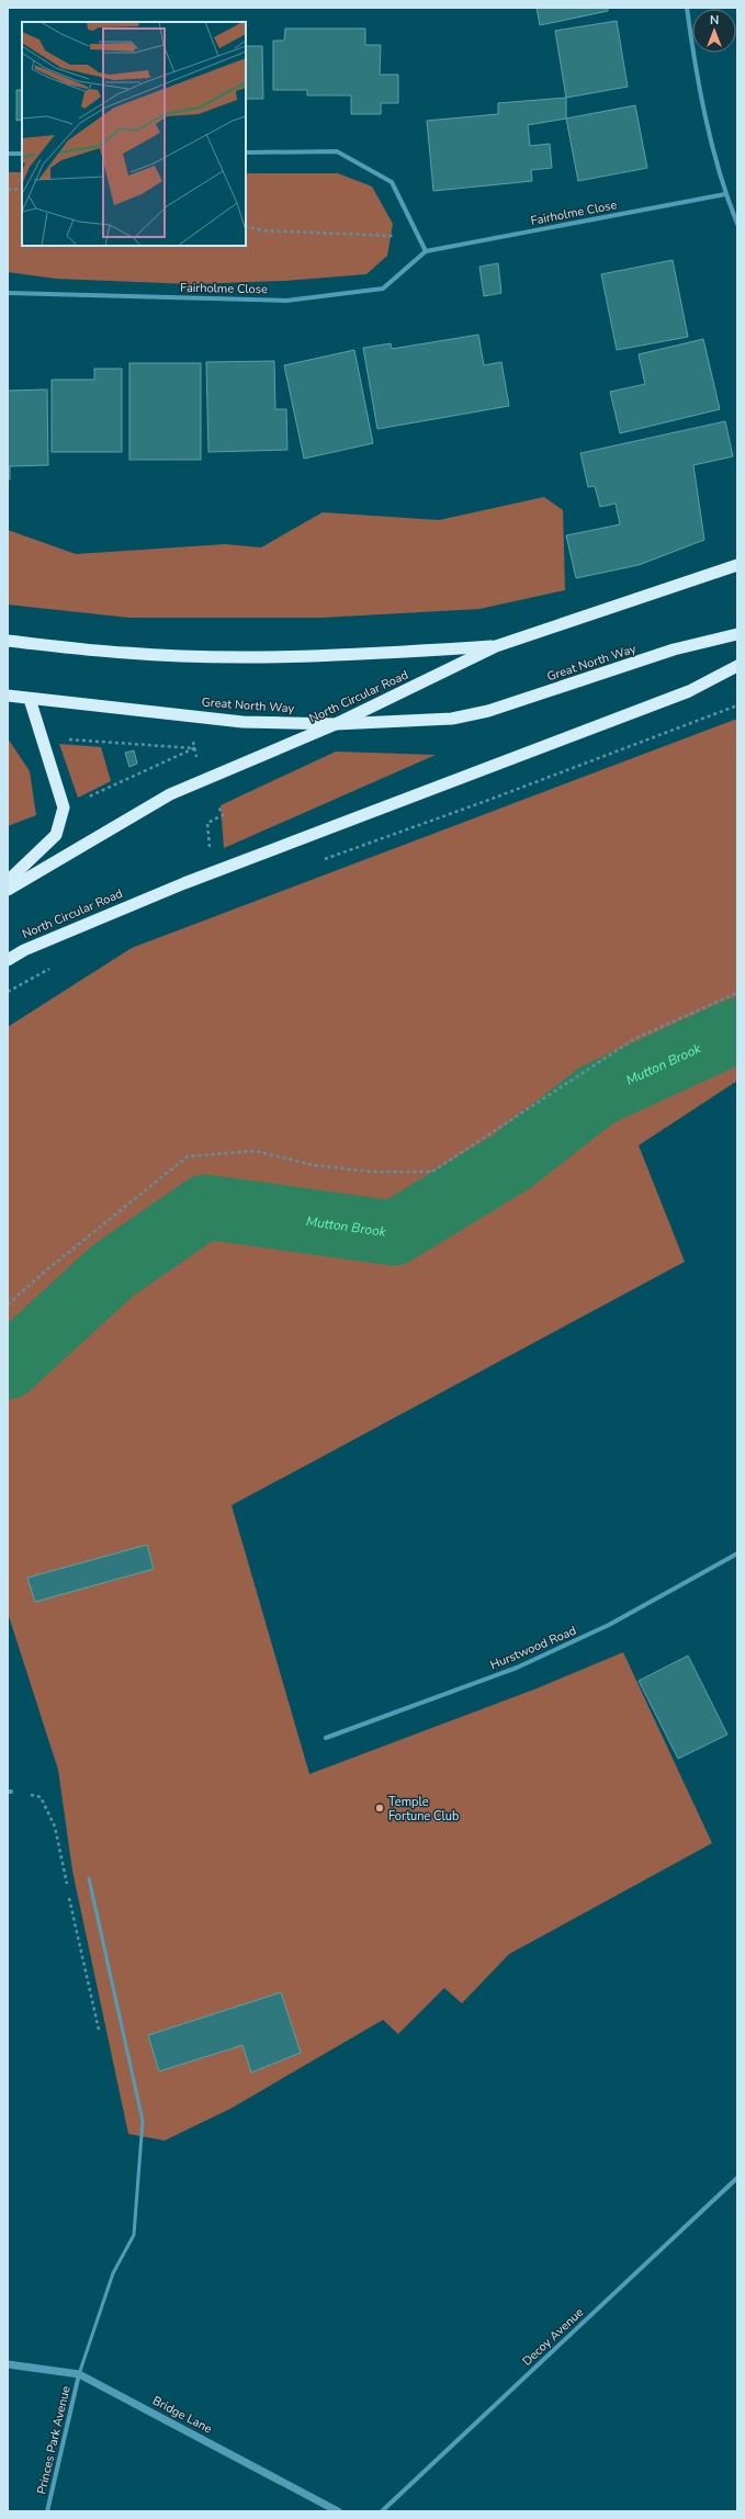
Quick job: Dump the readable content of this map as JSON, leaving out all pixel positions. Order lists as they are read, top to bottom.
{
  "streets": {
    "highway": ["Great North Way", "North Circular Road"],
    "street": [
      "Fairholme Close",
      "Hurstwood Road",
      "Decoy Avenue",
      "Bridge Lane",
      "Princes Park Avenue"
    ]
  },
  "crossings": [
    ["Great North Way", "North Circular Road"],
    ["Bridge Lane", "Princes Park Avenue"]
  ],
  "water": ["Mutton Brook"],
  "places": ["Temple Fortune Club"],
  "north": "top"
}
